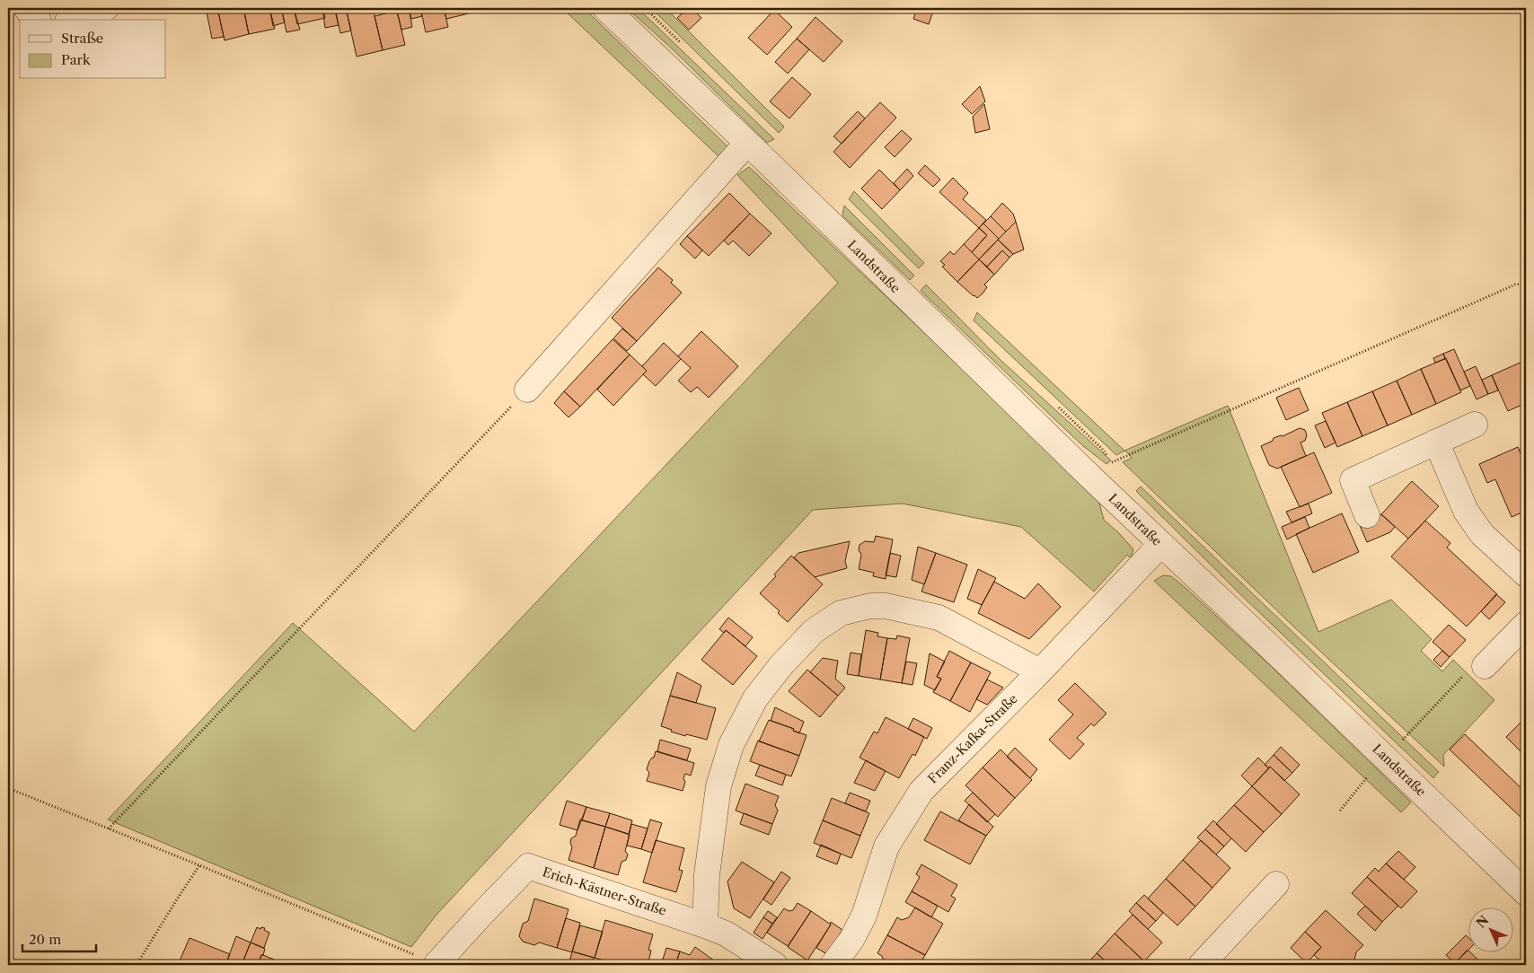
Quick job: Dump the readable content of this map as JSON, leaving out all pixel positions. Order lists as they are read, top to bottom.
{
  "streets": {
    "street": ["Landstraße", "Franz-Kafka-Straße", "Erich-Kästner-Straße"]
  },
  "crossings": [
    ["Landstraße", "Franz-Kafka-Straße"]
  ],
  "legend": ["Straße", "Park"],
  "scale_bar": "20 m",
  "north": "top left"
}
